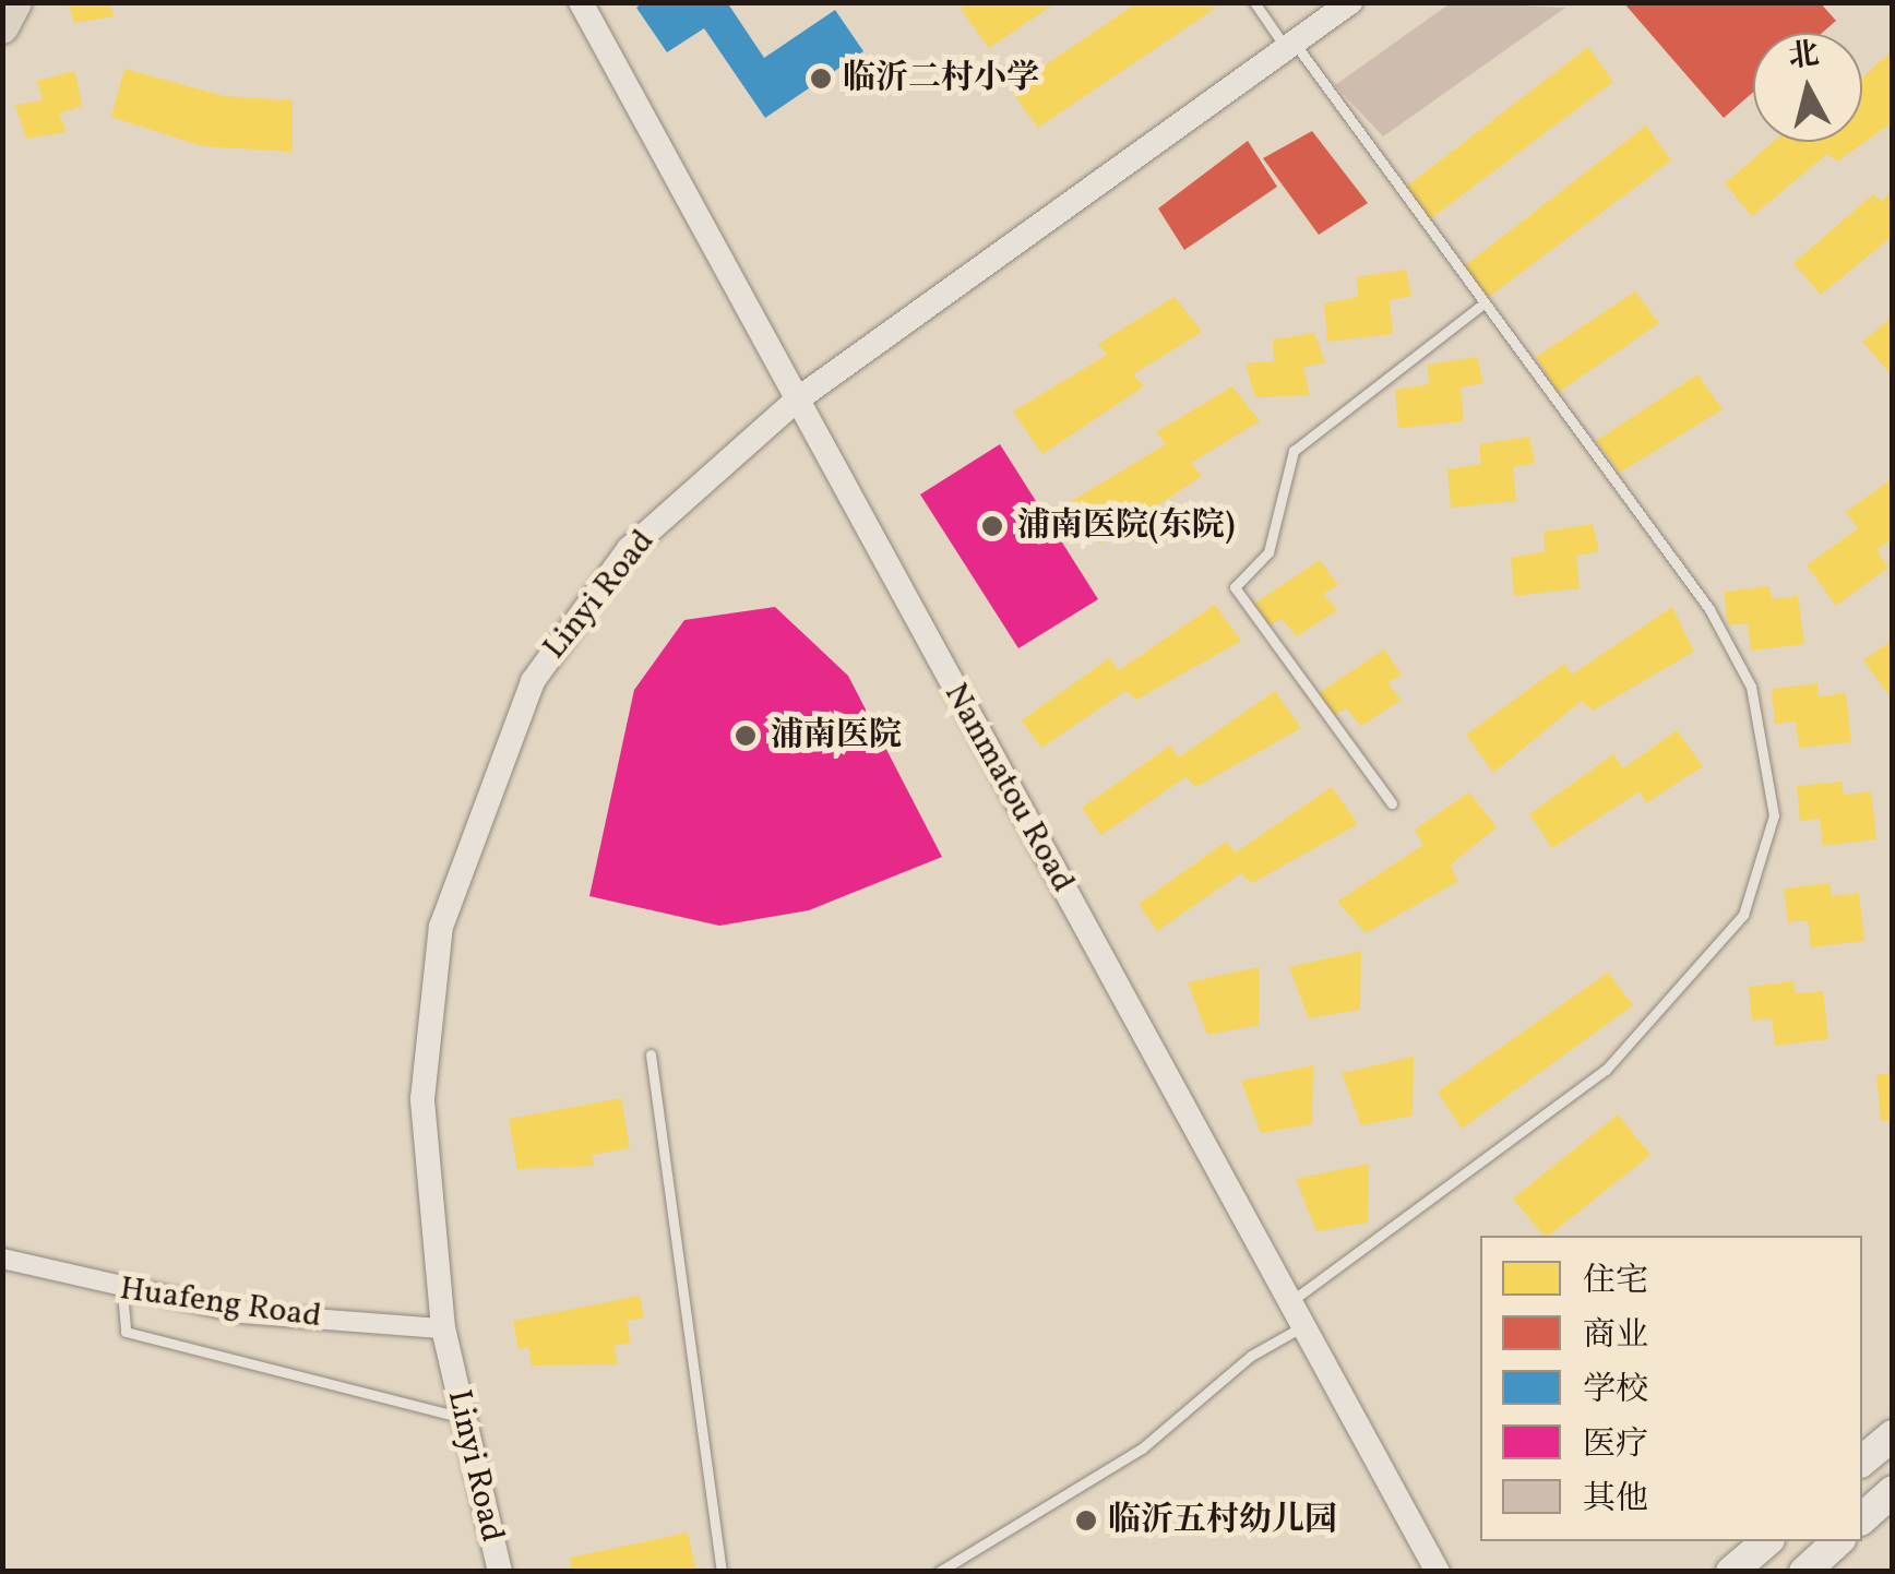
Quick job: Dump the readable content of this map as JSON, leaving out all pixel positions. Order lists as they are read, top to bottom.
{
  "streets": {
    "street": ["Linyi Road", "Nanmatou Road", "Huafeng Road"]
  },
  "crossings": [
    ["Linyi Road", "Nanmatou Road"],
    ["Linyi Road", "Huafeng Road"]
  ],
  "places": [
    "临沂二村小学",
    "浦南医院(东院)",
    "浦南医院",
    "临沂五村幼儿园"
  ],
  "legend": [
    "住宅",
    "商业",
    "学校",
    "医疗",
    "其他"
  ],
  "north": "top"
}
